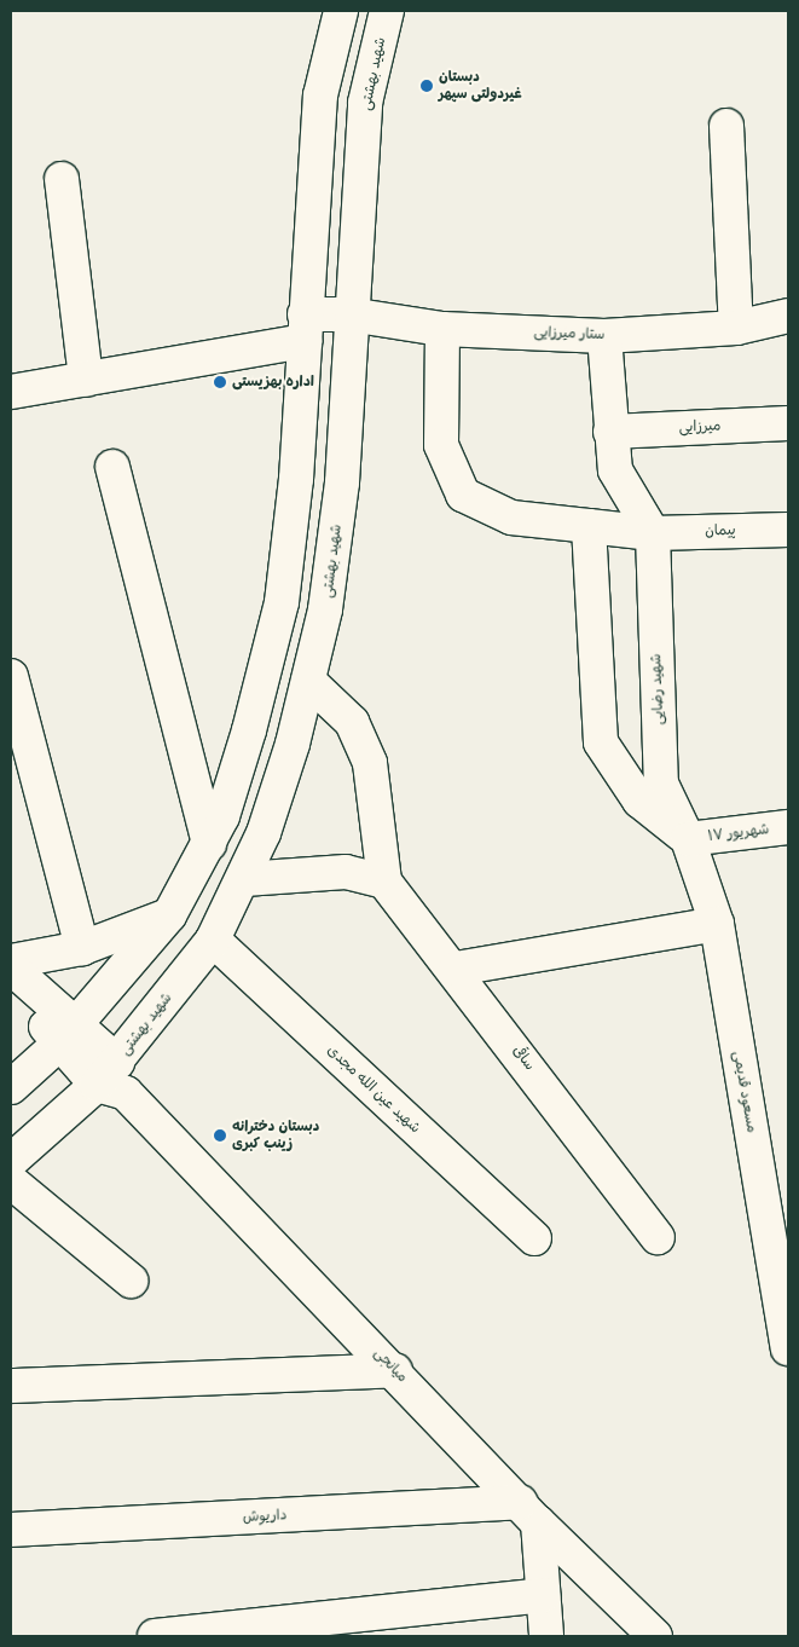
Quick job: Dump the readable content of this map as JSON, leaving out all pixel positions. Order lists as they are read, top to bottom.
{
  "streets": {
    "street": [
      "شهید بهشتی",
      "ستار میرزایی",
      "میرزایی",
      "پیمان",
      "شهید رضایی",
      "۱۷ شهریور",
      "ساقی",
      "شهید عین الله مجدی",
      "مسعود قدیمی",
      "میانجی",
      "داریوش"
    ]
  },
  "crossings": [
    ["شهید بهشتی", "ستار میرزایی"],
    ["شهید بهشتی", "شهید عین الله مجدی"],
    ["شهید بهشتی", "میانجی"],
    ["ستار میرزایی", "پیمان"],
    ["پیمان", "شهید رضایی"],
    ["شهید رضایی", "۱۷ شهریور"],
    ["شهید رضایی", "مسعود قدیمی"],
    ["۱۷ شهریور", "مسعود قدیمی"],
    ["میانجی", "داریوش"]
  ],
  "places": ["دبستان غیردولتی سپهر", "اداره بهزیستی", "دبستان دخترانه زینب کبری"]
}
